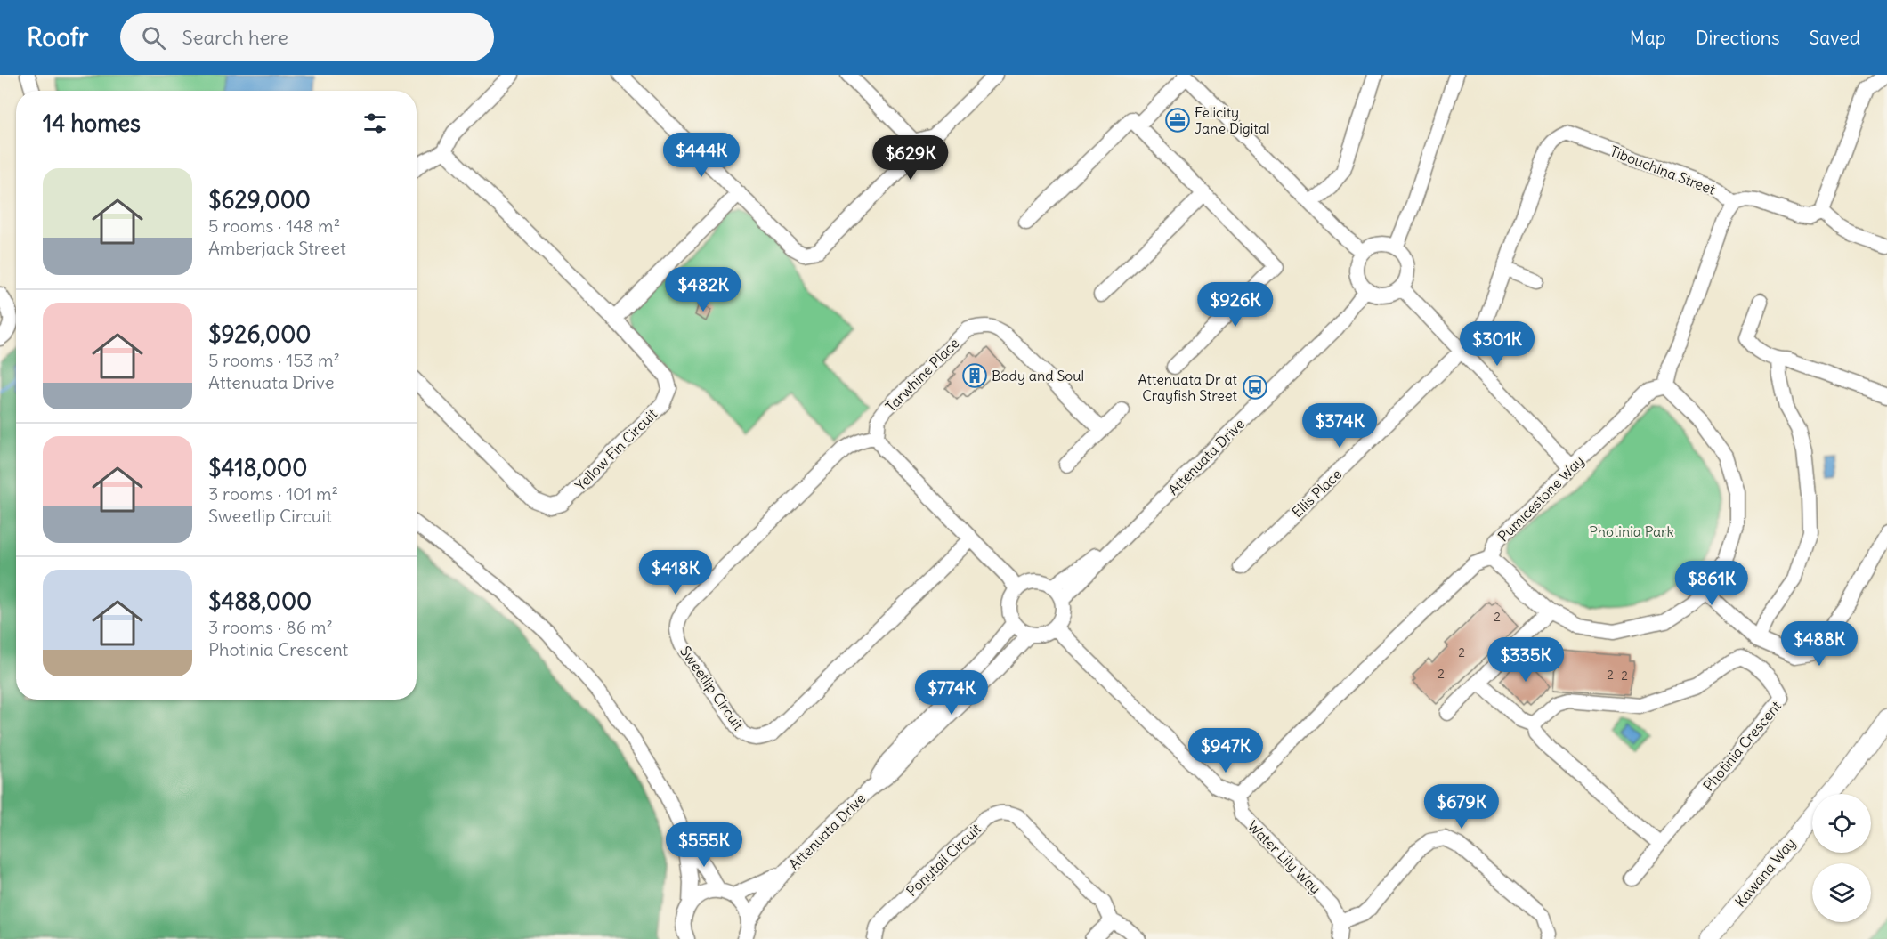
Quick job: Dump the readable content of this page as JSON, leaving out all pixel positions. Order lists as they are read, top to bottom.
{
  "streets": {
    "main road": ["Kawana Way"],
    "street": [
      "Tibouchina Street",
      "Tarwhine Place",
      "Yellow Fin Circuit",
      "Attenuata Drive",
      "Ellis Place",
      "Pumicestone Way",
      "Sweetlip Circuit",
      "Photinia Crescent",
      "Water Lily Way",
      "Ponytail Circuit"
    ]
  },
  "crossings": [
    ["Tarwhine Place", "Sweetlip Circuit"],
    ["Pumicestone Way", "Water Lily Way"]
  ],
  "parks": ["Photinia Park"],
  "places": {
    "office": ["Felicity Jane Digital"],
    "building": ["Body and Soul"],
    "bus stop": ["Attenuata Dr at Crayfish Street"]
  },
  "house_numbers": [
    "2",
    "2",
    "2",
    "2",
    "2"
  ],
  "page": {
    "header": "Roofr",
    "search": "Search here",
    "nav": ["Map", "Directions", "Saved"],
    "heading": "14 homes",
    "price": [
      "$444K",
      "$629K",
      "$482K",
      "$926K",
      "$301K",
      "$374K",
      "$418K",
      "$861K",
      "$488K",
      "$335K",
      "$774K",
      "$947K",
      "$679K",
      "$555K"
    ],
    "list": [
      {
        "name": "$629,000",
        "note": "5 rooms · 148 m² · Amberjack Street"
      },
      {
        "name": "$926,000",
        "note": "5 rooms · 153 m² · Attenuata Drive"
      },
      {
        "name": "$418,000",
        "note": "3 rooms · 101 m² · Sweetlip Circuit"
      },
      {
        "name": "$488,000",
        "note": "3 rooms · 86 m² · Photinia Crescent"
      }
    ]
  }
}
